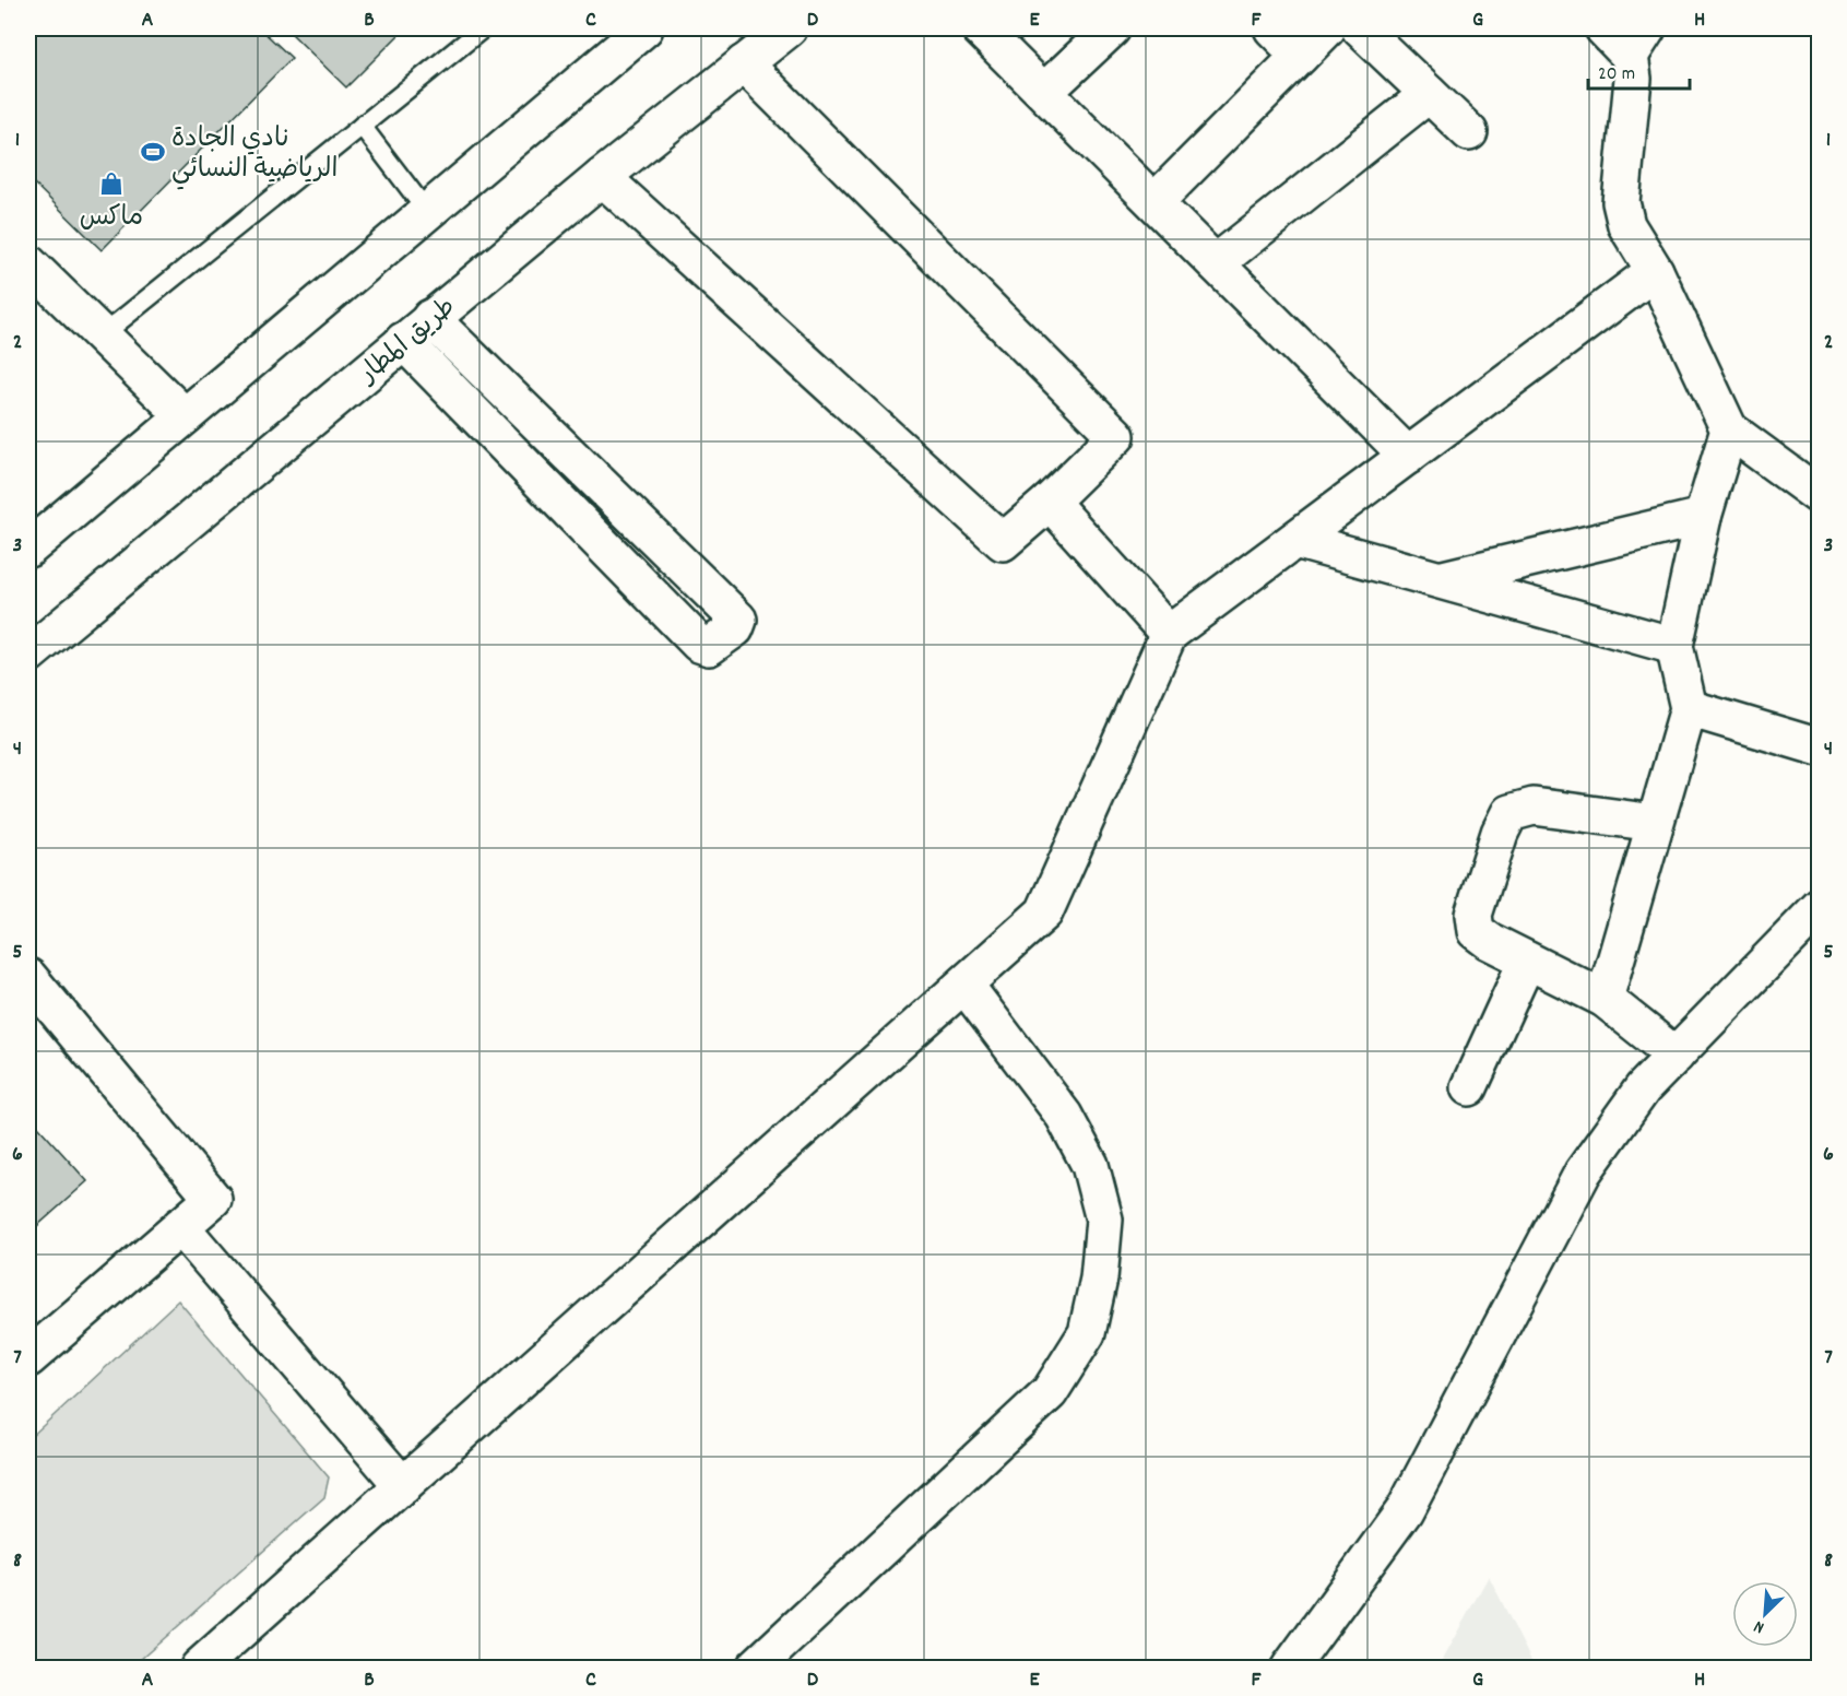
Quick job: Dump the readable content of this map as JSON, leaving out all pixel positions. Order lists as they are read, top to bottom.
{
  "streets": {
    "street": ["طريق المطار"]
  },
  "places": {
    "sports": ["نادي الجادة الرياضية النسائي"],
    "shop": ["ماكس"]
  },
  "scale_bar": "20 m",
  "north": "bottom left",
  "grid": {
    "columns": [
      "A",
      "B",
      "C",
      "D",
      "E",
      "F",
      "G",
      "H"
    ],
    "rows": [
      "1",
      "2",
      "3",
      "4",
      "5",
      "6",
      "7",
      "8"
    ]
  }
}
